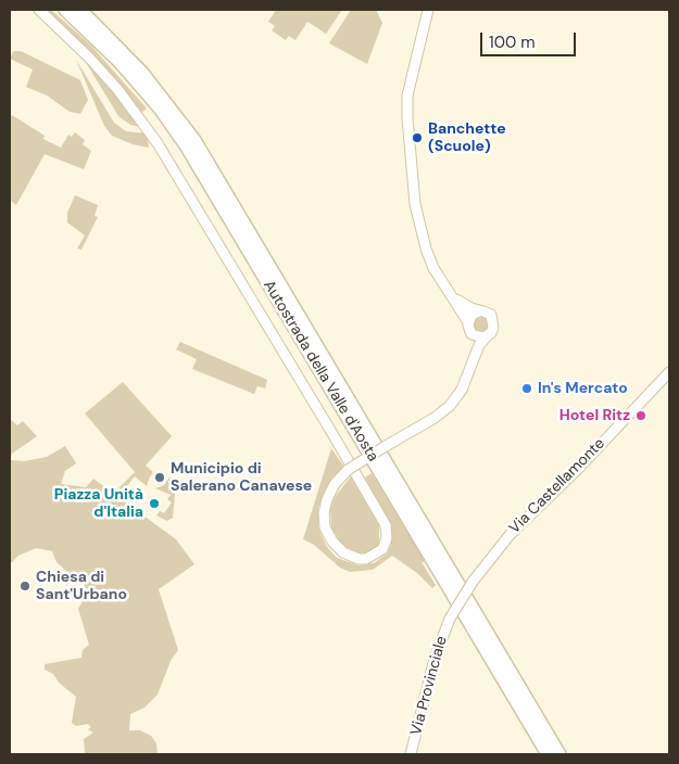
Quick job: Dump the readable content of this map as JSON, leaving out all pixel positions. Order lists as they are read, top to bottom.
{
  "streets": {
    "highway": ["Autostrada della Valle d'Aosta"],
    "main road": ["Via Castellamonte", "Via Provinciale"]
  },
  "crossings": [
    ["Via Castellamonte", "Via Provinciale"]
  ],
  "places": [
    "Banchette (Scuole)",
    "In's Mercato",
    "Hotel Ritz",
    "Municipio di Salerano Canavese",
    "Piazza Unità d'Italia",
    "Chiesa di Sant'Urbano"
  ],
  "scale_bar": "100 m"
}
